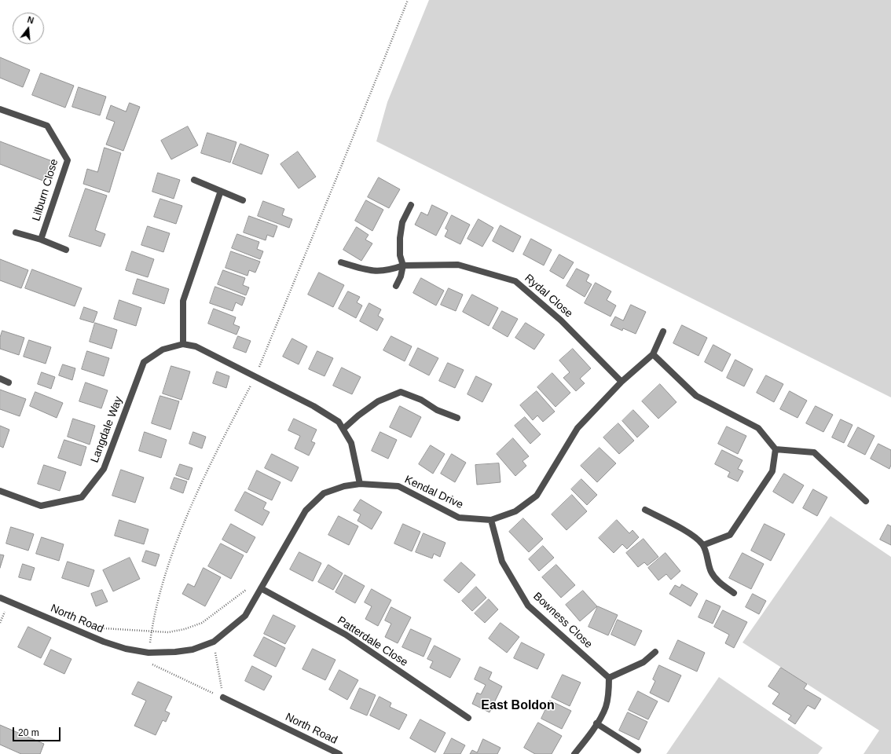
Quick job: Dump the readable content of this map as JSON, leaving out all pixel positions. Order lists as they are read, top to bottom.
{
  "streets": {
    "street": [
      "Lilburn Close",
      "Rydal Close",
      "Langdale Way",
      "Kendal Drive",
      "North Road",
      "Bowness Close",
      "Patterdale Close"
    ]
  },
  "crossings": [
    ["Rydal Close", "Kendal Drive"],
    ["Langdale Way", "Kendal Drive"],
    ["Kendal Drive", "North Road"],
    ["Kendal Drive", "Bowness Close"],
    ["Kendal Drive", "Patterdale Close"]
  ],
  "districts": ["East Boldon"],
  "scale_bar": "20 m",
  "north": "top"
}
